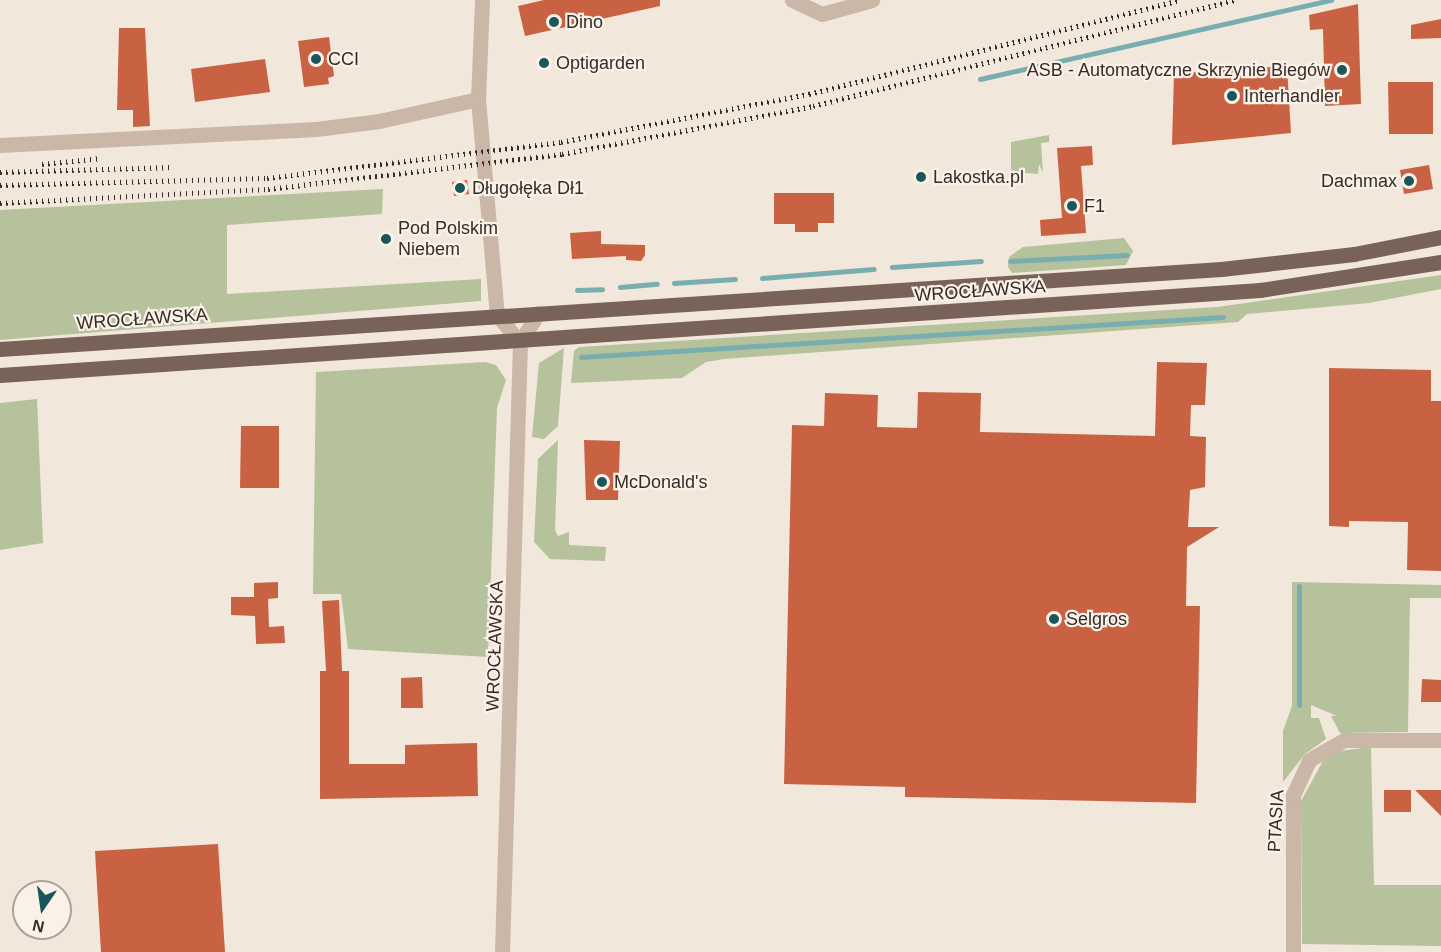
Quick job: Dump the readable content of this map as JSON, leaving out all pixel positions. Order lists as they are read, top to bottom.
{
  "streets": {
    "main road": ["WROCŁAWSKA"],
    "street": ["PTASIA"]
  },
  "places": [
    "Dino",
    "CCI",
    "Optigarden",
    "ASB - Automatyczne Skrzynie Biegów",
    "Interhandler",
    "Lakostka.pl",
    "Dachmax",
    "Długołęka Dł1",
    "F1",
    "Pod Polskim Niebem",
    "McDonald's",
    "Selgros"
  ],
  "north": "bottom"
}
